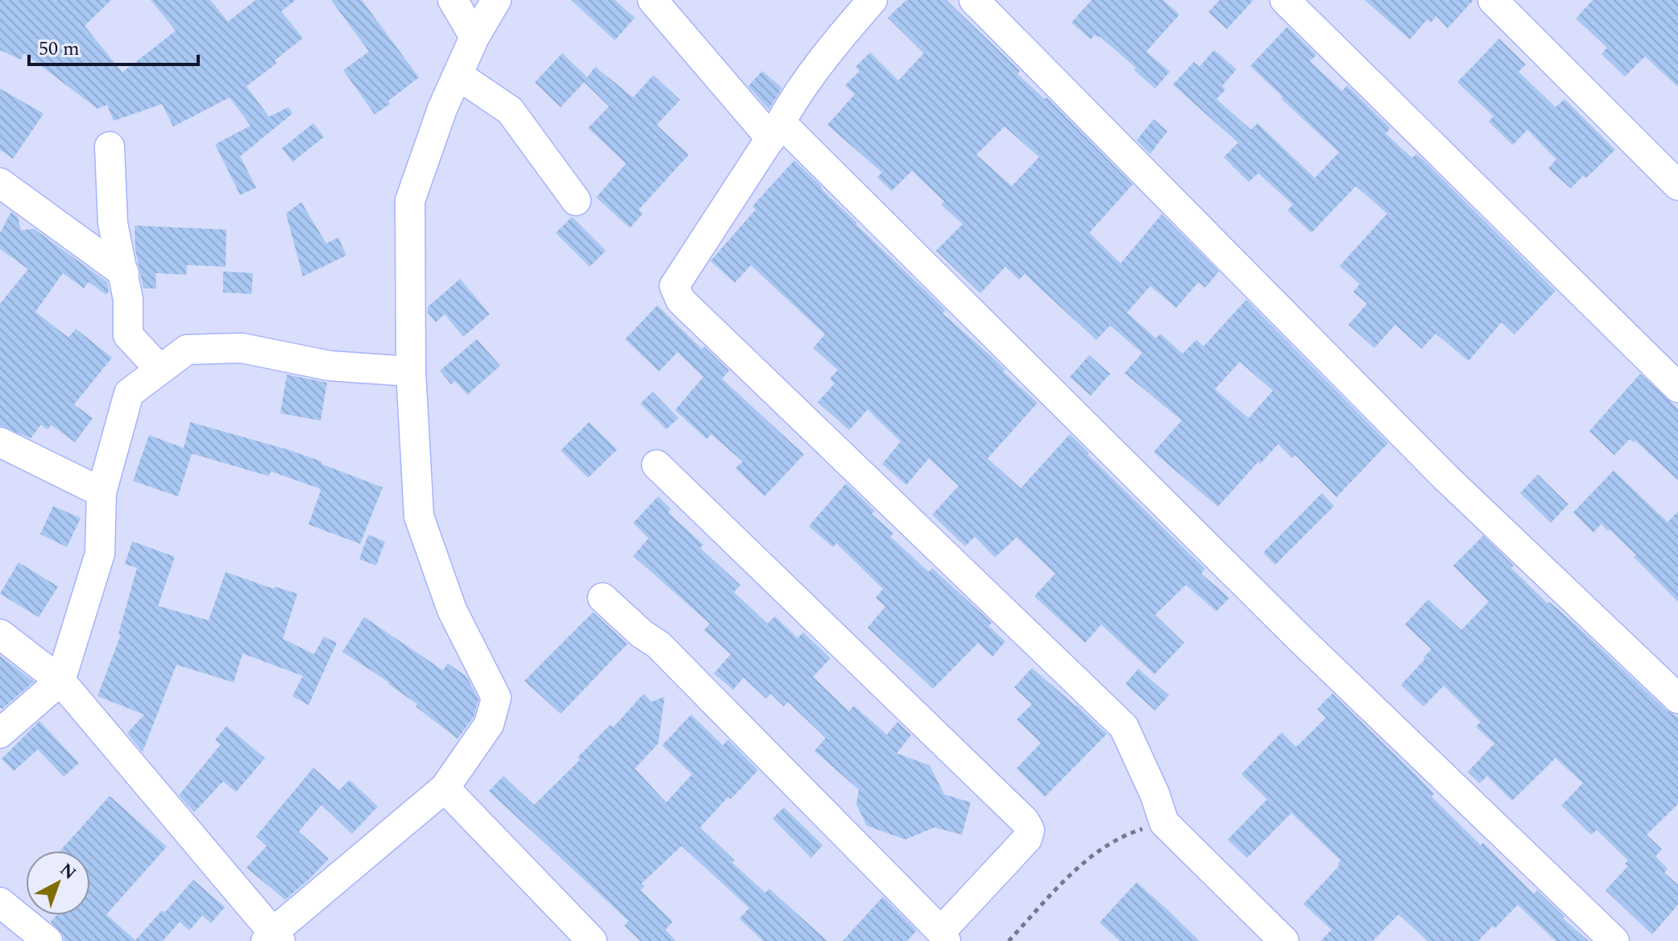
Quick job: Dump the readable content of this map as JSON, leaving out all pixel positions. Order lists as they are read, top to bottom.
{
  "scale_bar": "50 m",
  "north": "top right"
}
